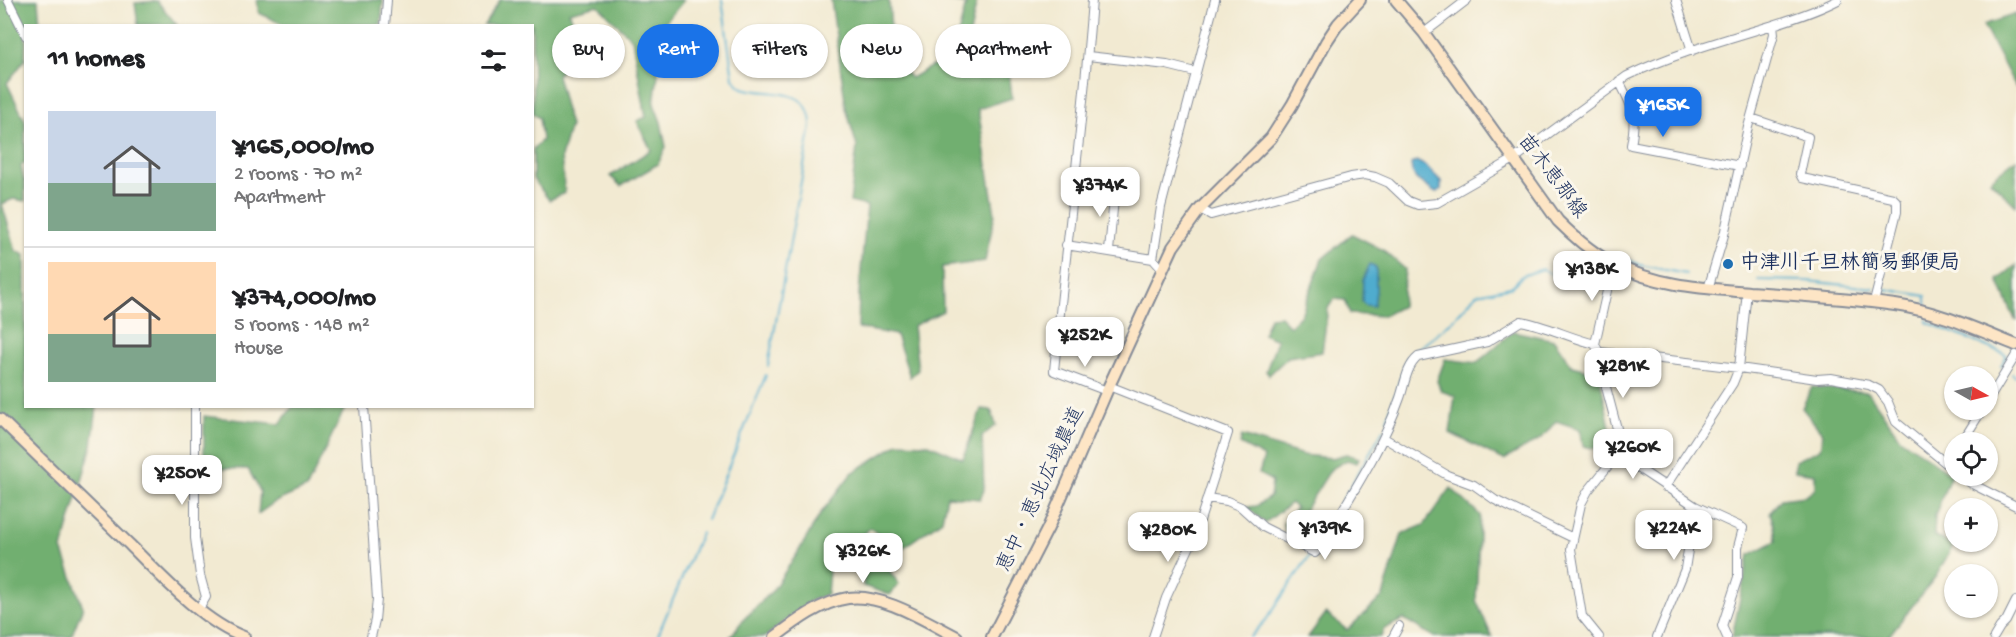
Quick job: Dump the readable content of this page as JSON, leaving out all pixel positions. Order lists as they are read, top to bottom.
{
  "streets": {
    "street": ["苗木恵那線", "恵中・恵北広域農道"]
  },
  "places": ["中津川千旦林簡易郵便局"],
  "north": "right",
  "page": {
    "chip": [
      "Buy",
      "Rent",
      "Filters",
      "New",
      "Apartment"
    ],
    "heading": "11 homes",
    "price": [
      "¥165K",
      "¥374K",
      "¥138K",
      "¥252K",
      "¥281K",
      "¥260K",
      "¥250K",
      "¥139K",
      "¥224K",
      "¥280K",
      "¥326K"
    ],
    "list": [
      {
        "name": "¥165,000/mo",
        "note": "2 rooms · 70 m² · Apartment"
      },
      {
        "name": "¥374,000/mo",
        "note": "5 rooms · 148 m² · House"
      }
    ],
    "map_buttons": ["+", "−"]
  }
}
